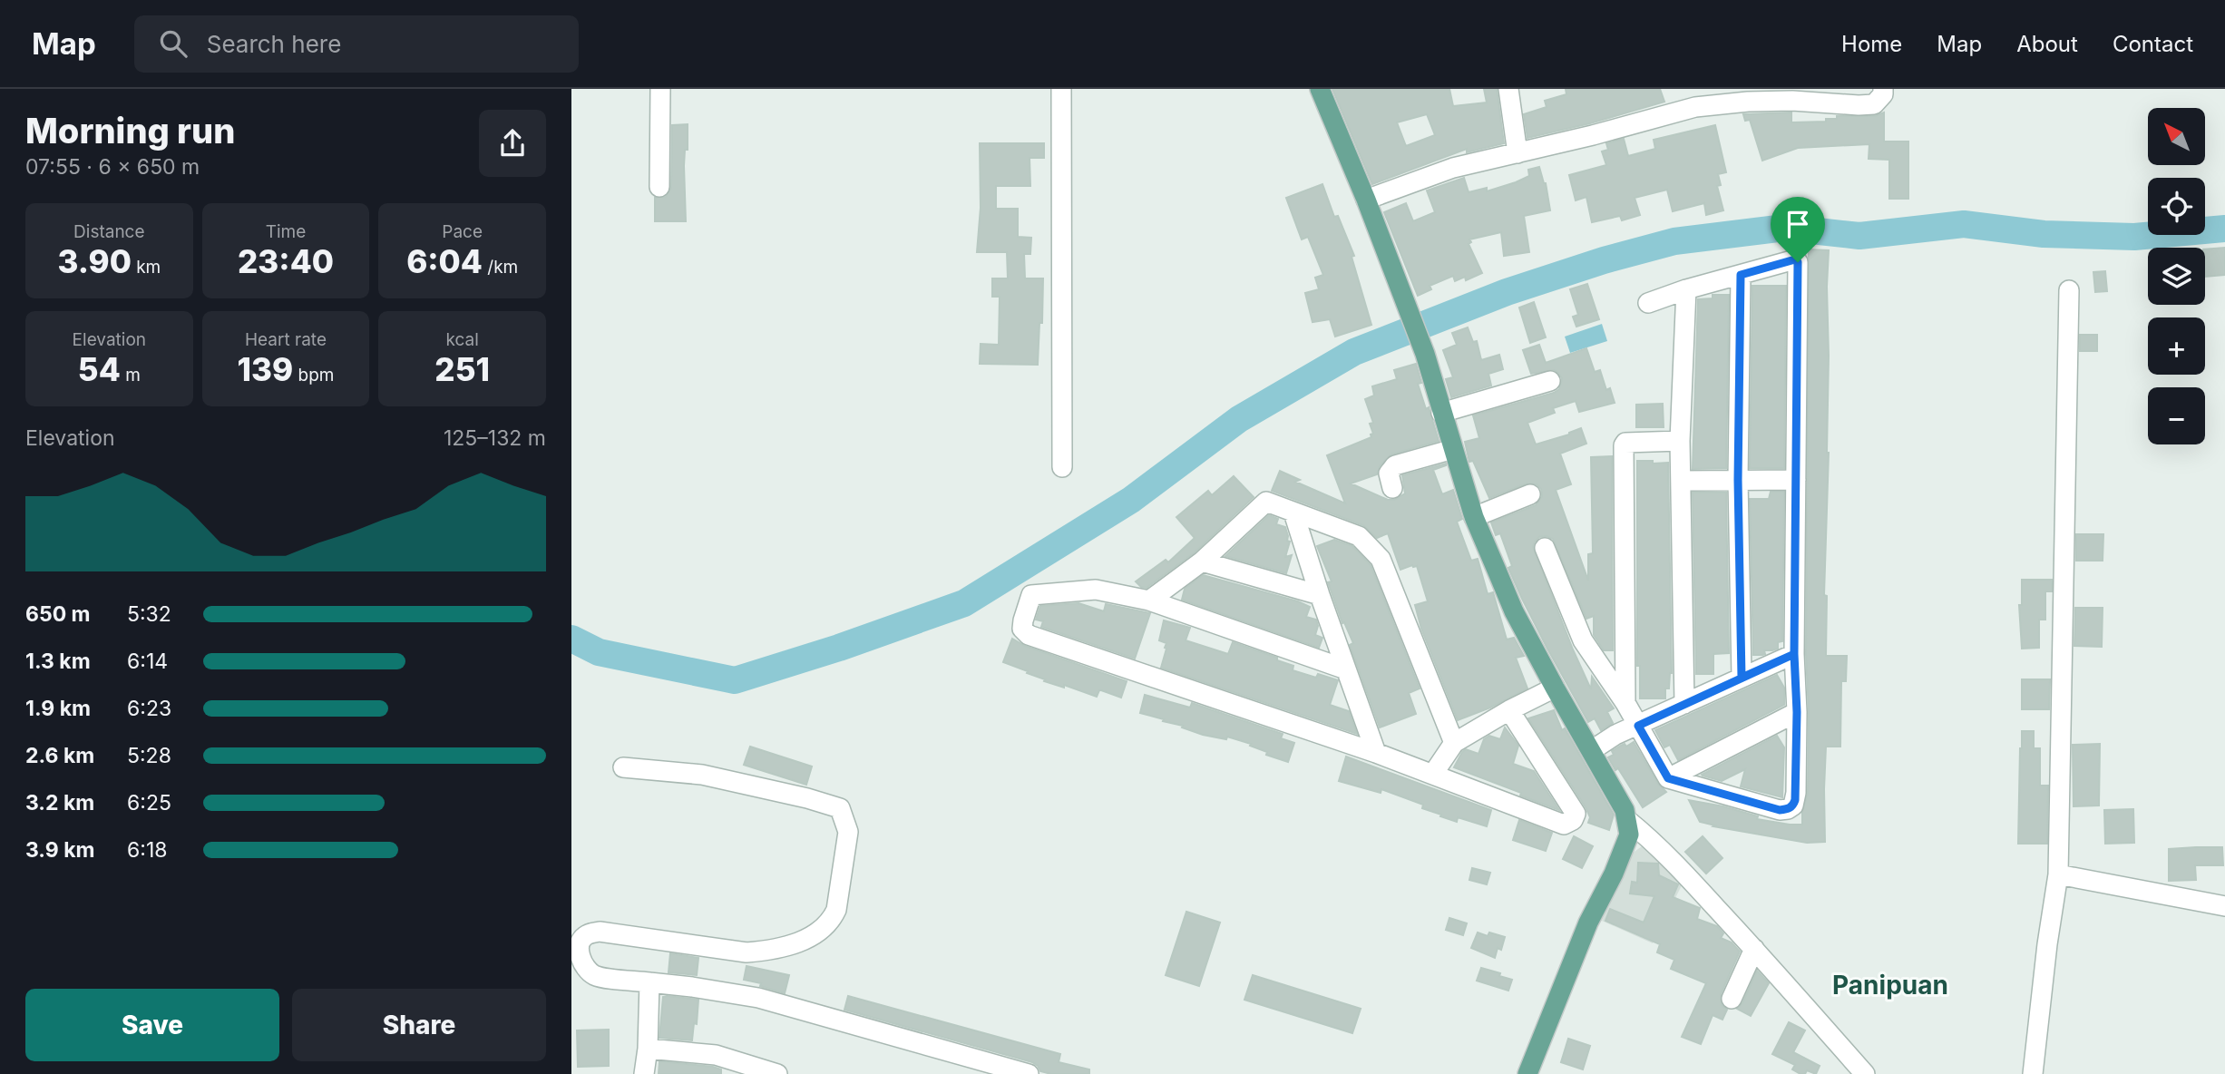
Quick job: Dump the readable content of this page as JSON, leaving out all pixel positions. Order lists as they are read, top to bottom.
{
  "districts": ["Panipuan"],
  "north": "top left",
  "page": {
    "header": "Map",
    "search": "Search here",
    "nav": [
      "Home",
      "Map",
      "About",
      "Contact"
    ],
    "heading": ["Morning run", "07:55 · 6 × 650 m"],
    "map_buttons": ["+", "−"],
    "stats": [
      ["Distance", "3.90 km"],
      ["Time", "23:40"],
      ["Pace", "6:04 /km"],
      ["Elevation", "54 m"],
      ["Heart rate", "139 bpm"],
      ["kcal", "251"]
    ],
    "chart": ["Elevation", "125–132 m"],
    "list": [
      {
        "name": "650 m",
        "note": "5:32"
      },
      {
        "name": "1.3 km",
        "note": "6:14"
      },
      {
        "name": "1.9 km",
        "note": "6:23"
      },
      {
        "name": "2.6 km",
        "note": "5:28"
      },
      {
        "name": "3.2 km",
        "note": "6:25"
      },
      {
        "name": "3.9 km",
        "note": "6:18"
      }
    ],
    "buttons": ["Save", "Share"]
  }
}
